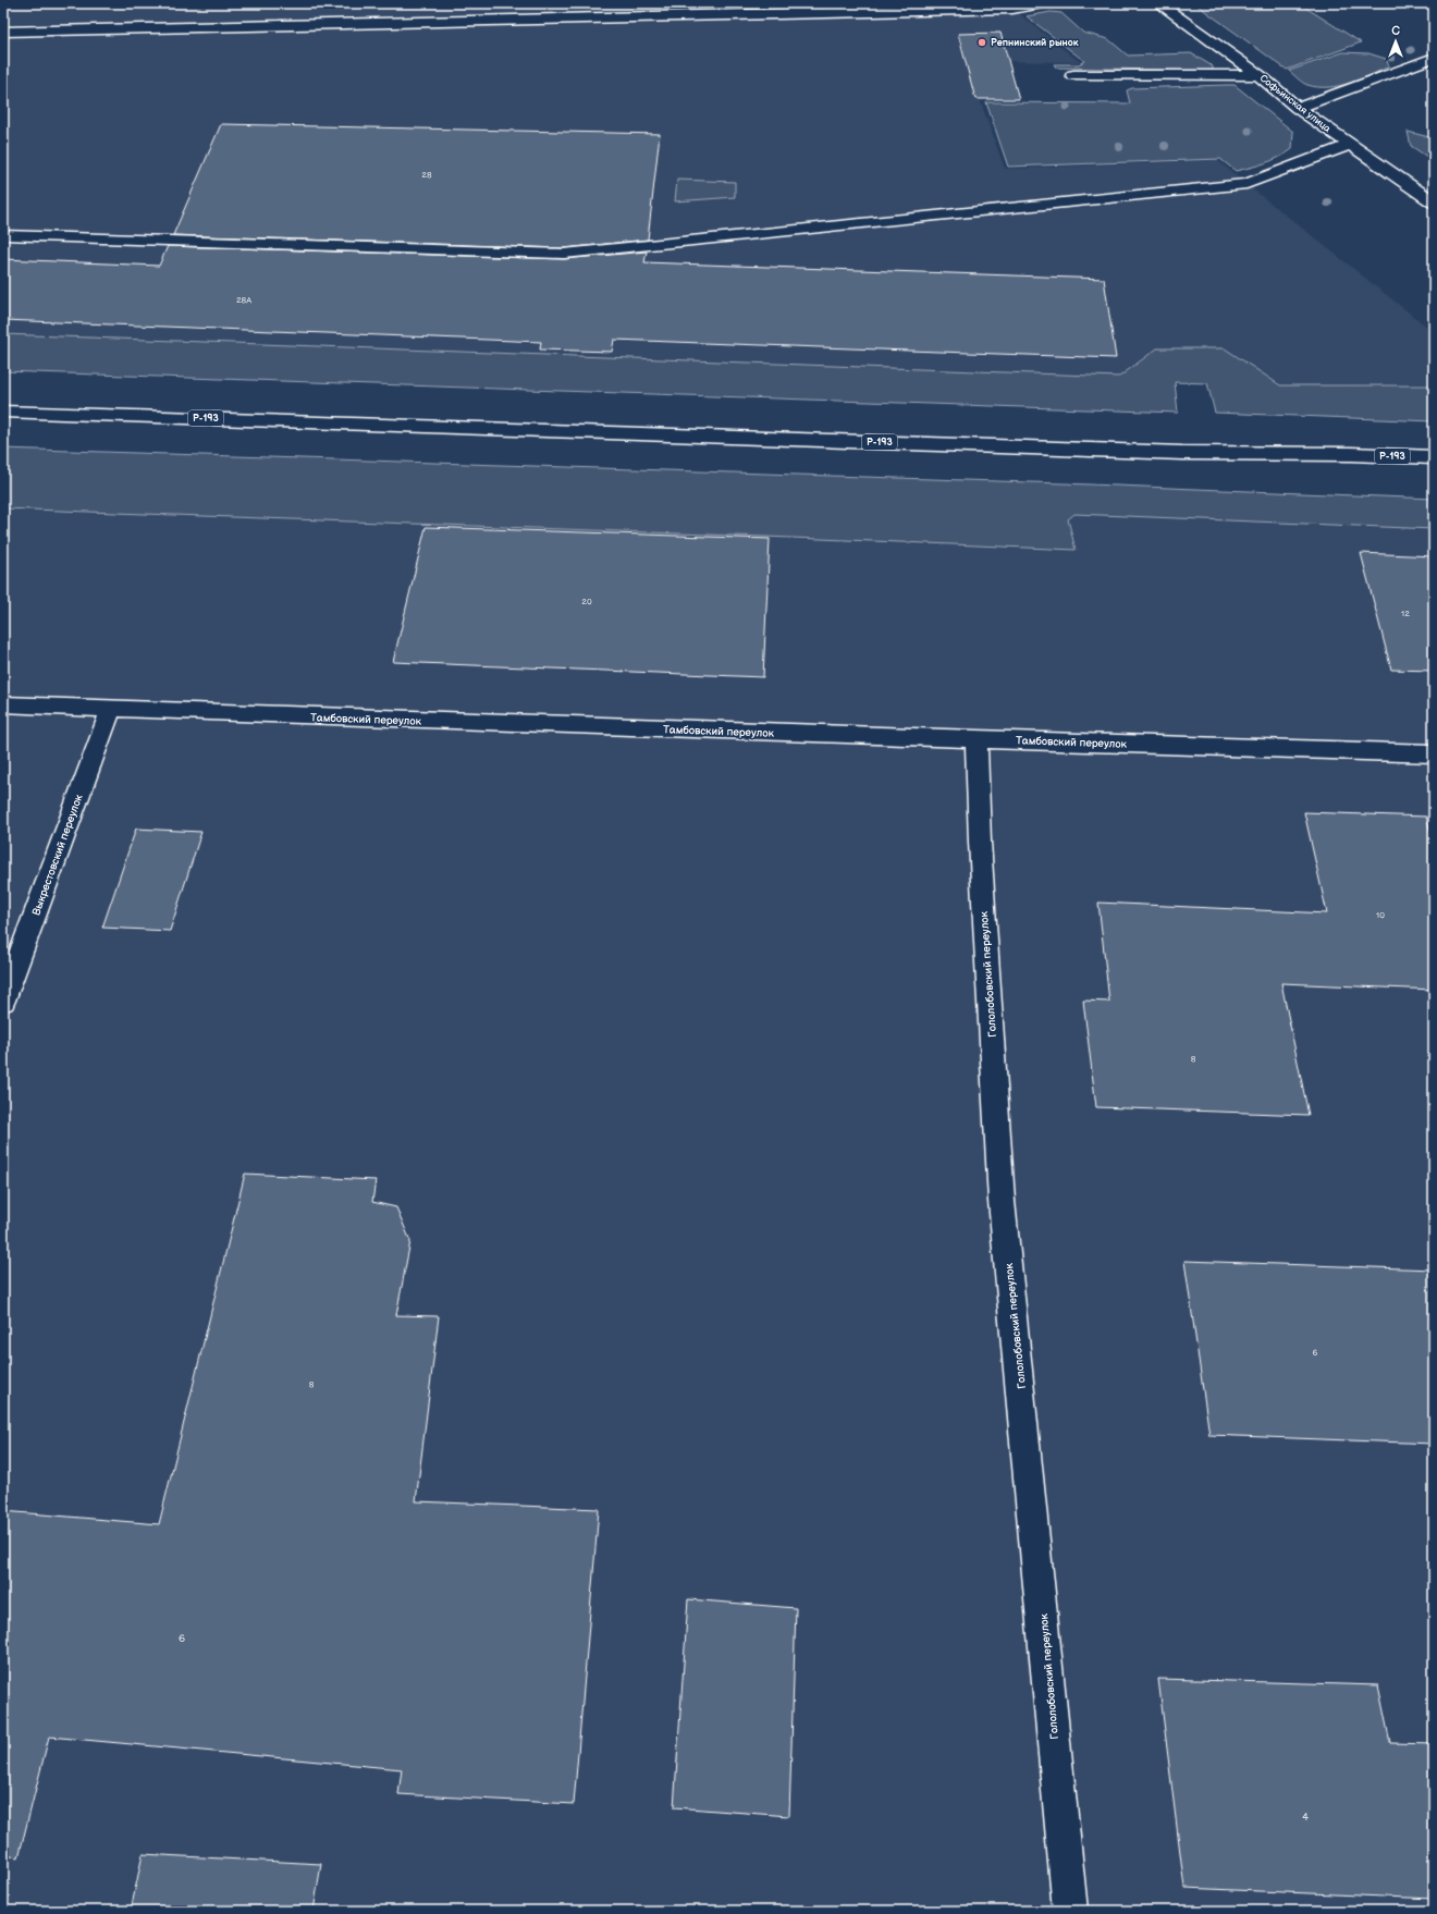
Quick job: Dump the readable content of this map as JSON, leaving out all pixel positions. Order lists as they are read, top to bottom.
{
  "streets": {
    "main road": [
      "Софьинская улица",
      "Р-193",
      "Тамбовский переулок",
      "Выкрестовский переулок",
      "Гололобовский переулок"
    ]
  },
  "crossings": [
    ["Тамбовский переулок", "Выкрестовский переулок"],
    ["Тамбовский переулок", "Гололобовский переулок"]
  ],
  "places": ["Репнинский рынок"],
  "house_numbers": [
    "28",
    "28А",
    "20",
    "12",
    "10",
    "8",
    "6",
    "8",
    "6",
    "4"
  ],
  "north": "top"
}
